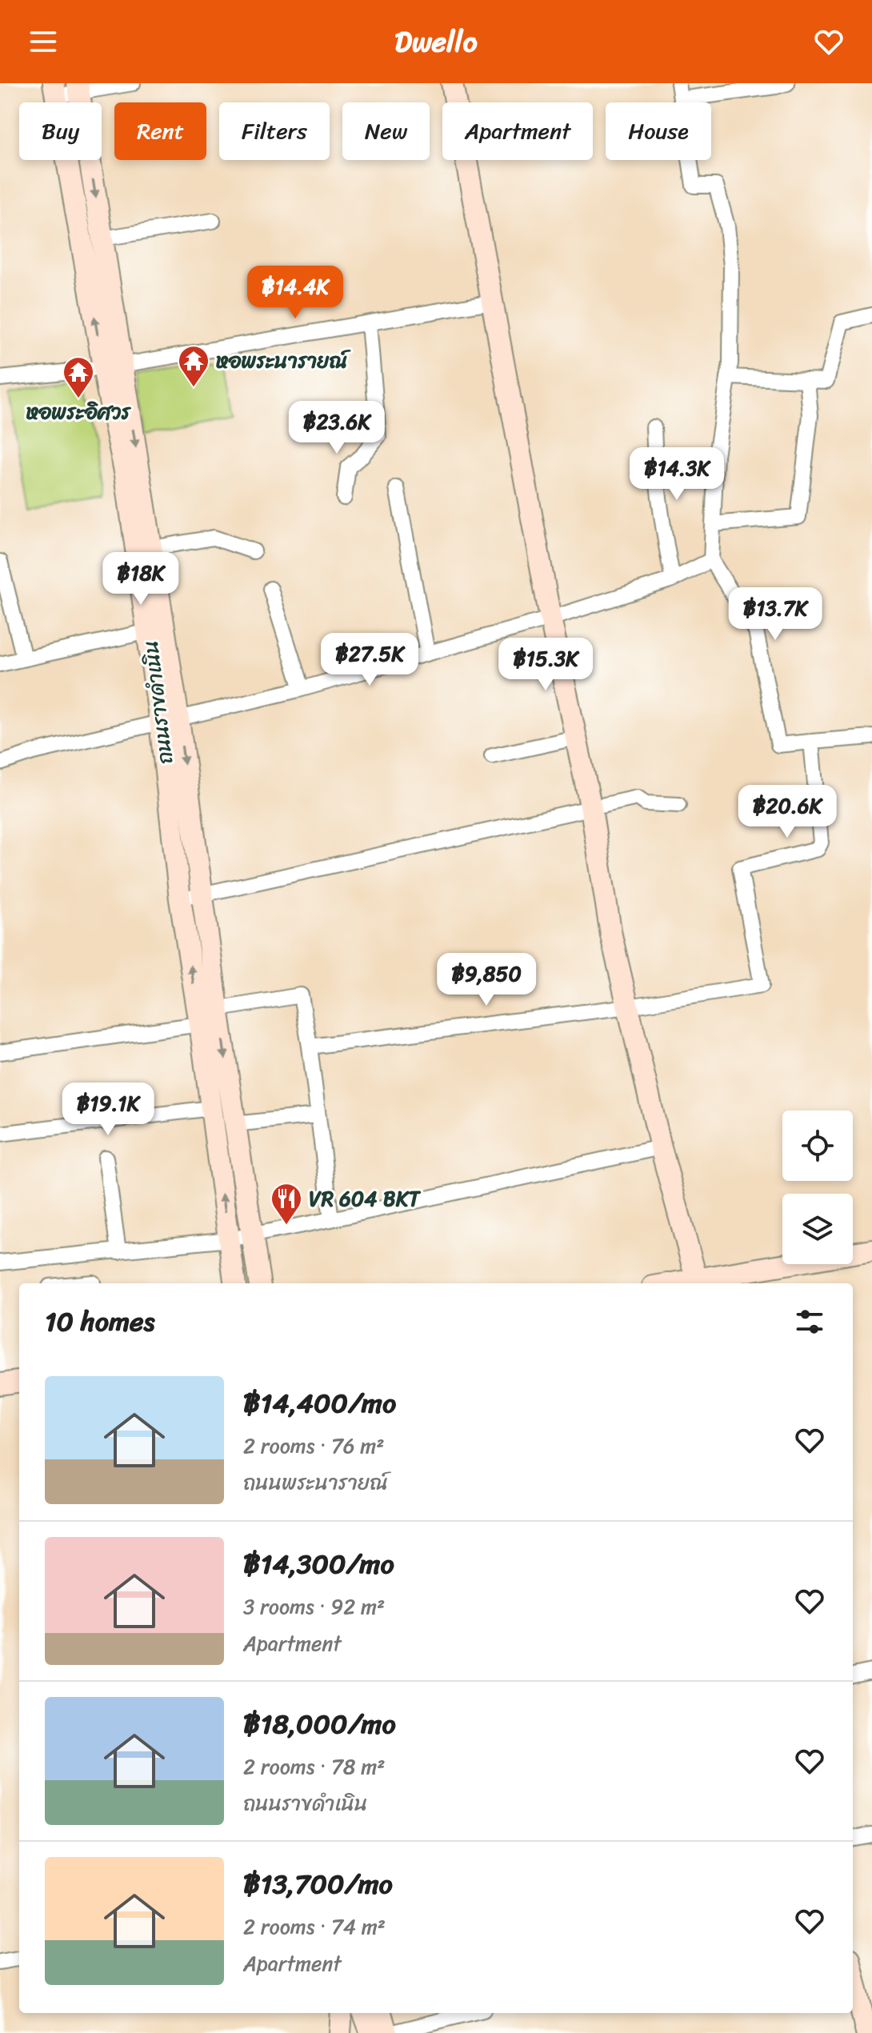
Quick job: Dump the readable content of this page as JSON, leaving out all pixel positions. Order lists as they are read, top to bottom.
{
  "streets": {
    "main road": ["ถนนราขดำเนิน"]
  },
  "places": {
    "temple": ["หอพระนารายณ์", "หอพระอิศวร"],
    "restaurant": ["VR 604 BKT"]
  },
  "page": {
    "header": "Dwello",
    "chip": [
      "Buy",
      "Rent",
      "Filters",
      "New",
      "Apartment",
      "House"
    ],
    "price": [
      "฿14.4K",
      "฿23.6K",
      "฿14.3K",
      "฿18K",
      "฿13.7K",
      "฿27.5K",
      "฿15.3K",
      "฿20.6K",
      "฿9,850",
      "฿19.1K"
    ],
    "heading": "10 homes",
    "list": [
      {
        "name": "฿14,400/mo",
        "note": "2 rooms · 76 m² · ถนนพระนารายณ์"
      },
      {
        "name": "฿14,300/mo",
        "note": "3 rooms · 92 m² · Apartment"
      },
      {
        "name": "฿18,000/mo",
        "note": "2 rooms · 78 m² · ถนนราขดำเนิน"
      },
      {
        "name": "฿13,700/mo",
        "note": "2 rooms · 74 m² · Apartment"
      }
    ]
  }
}
